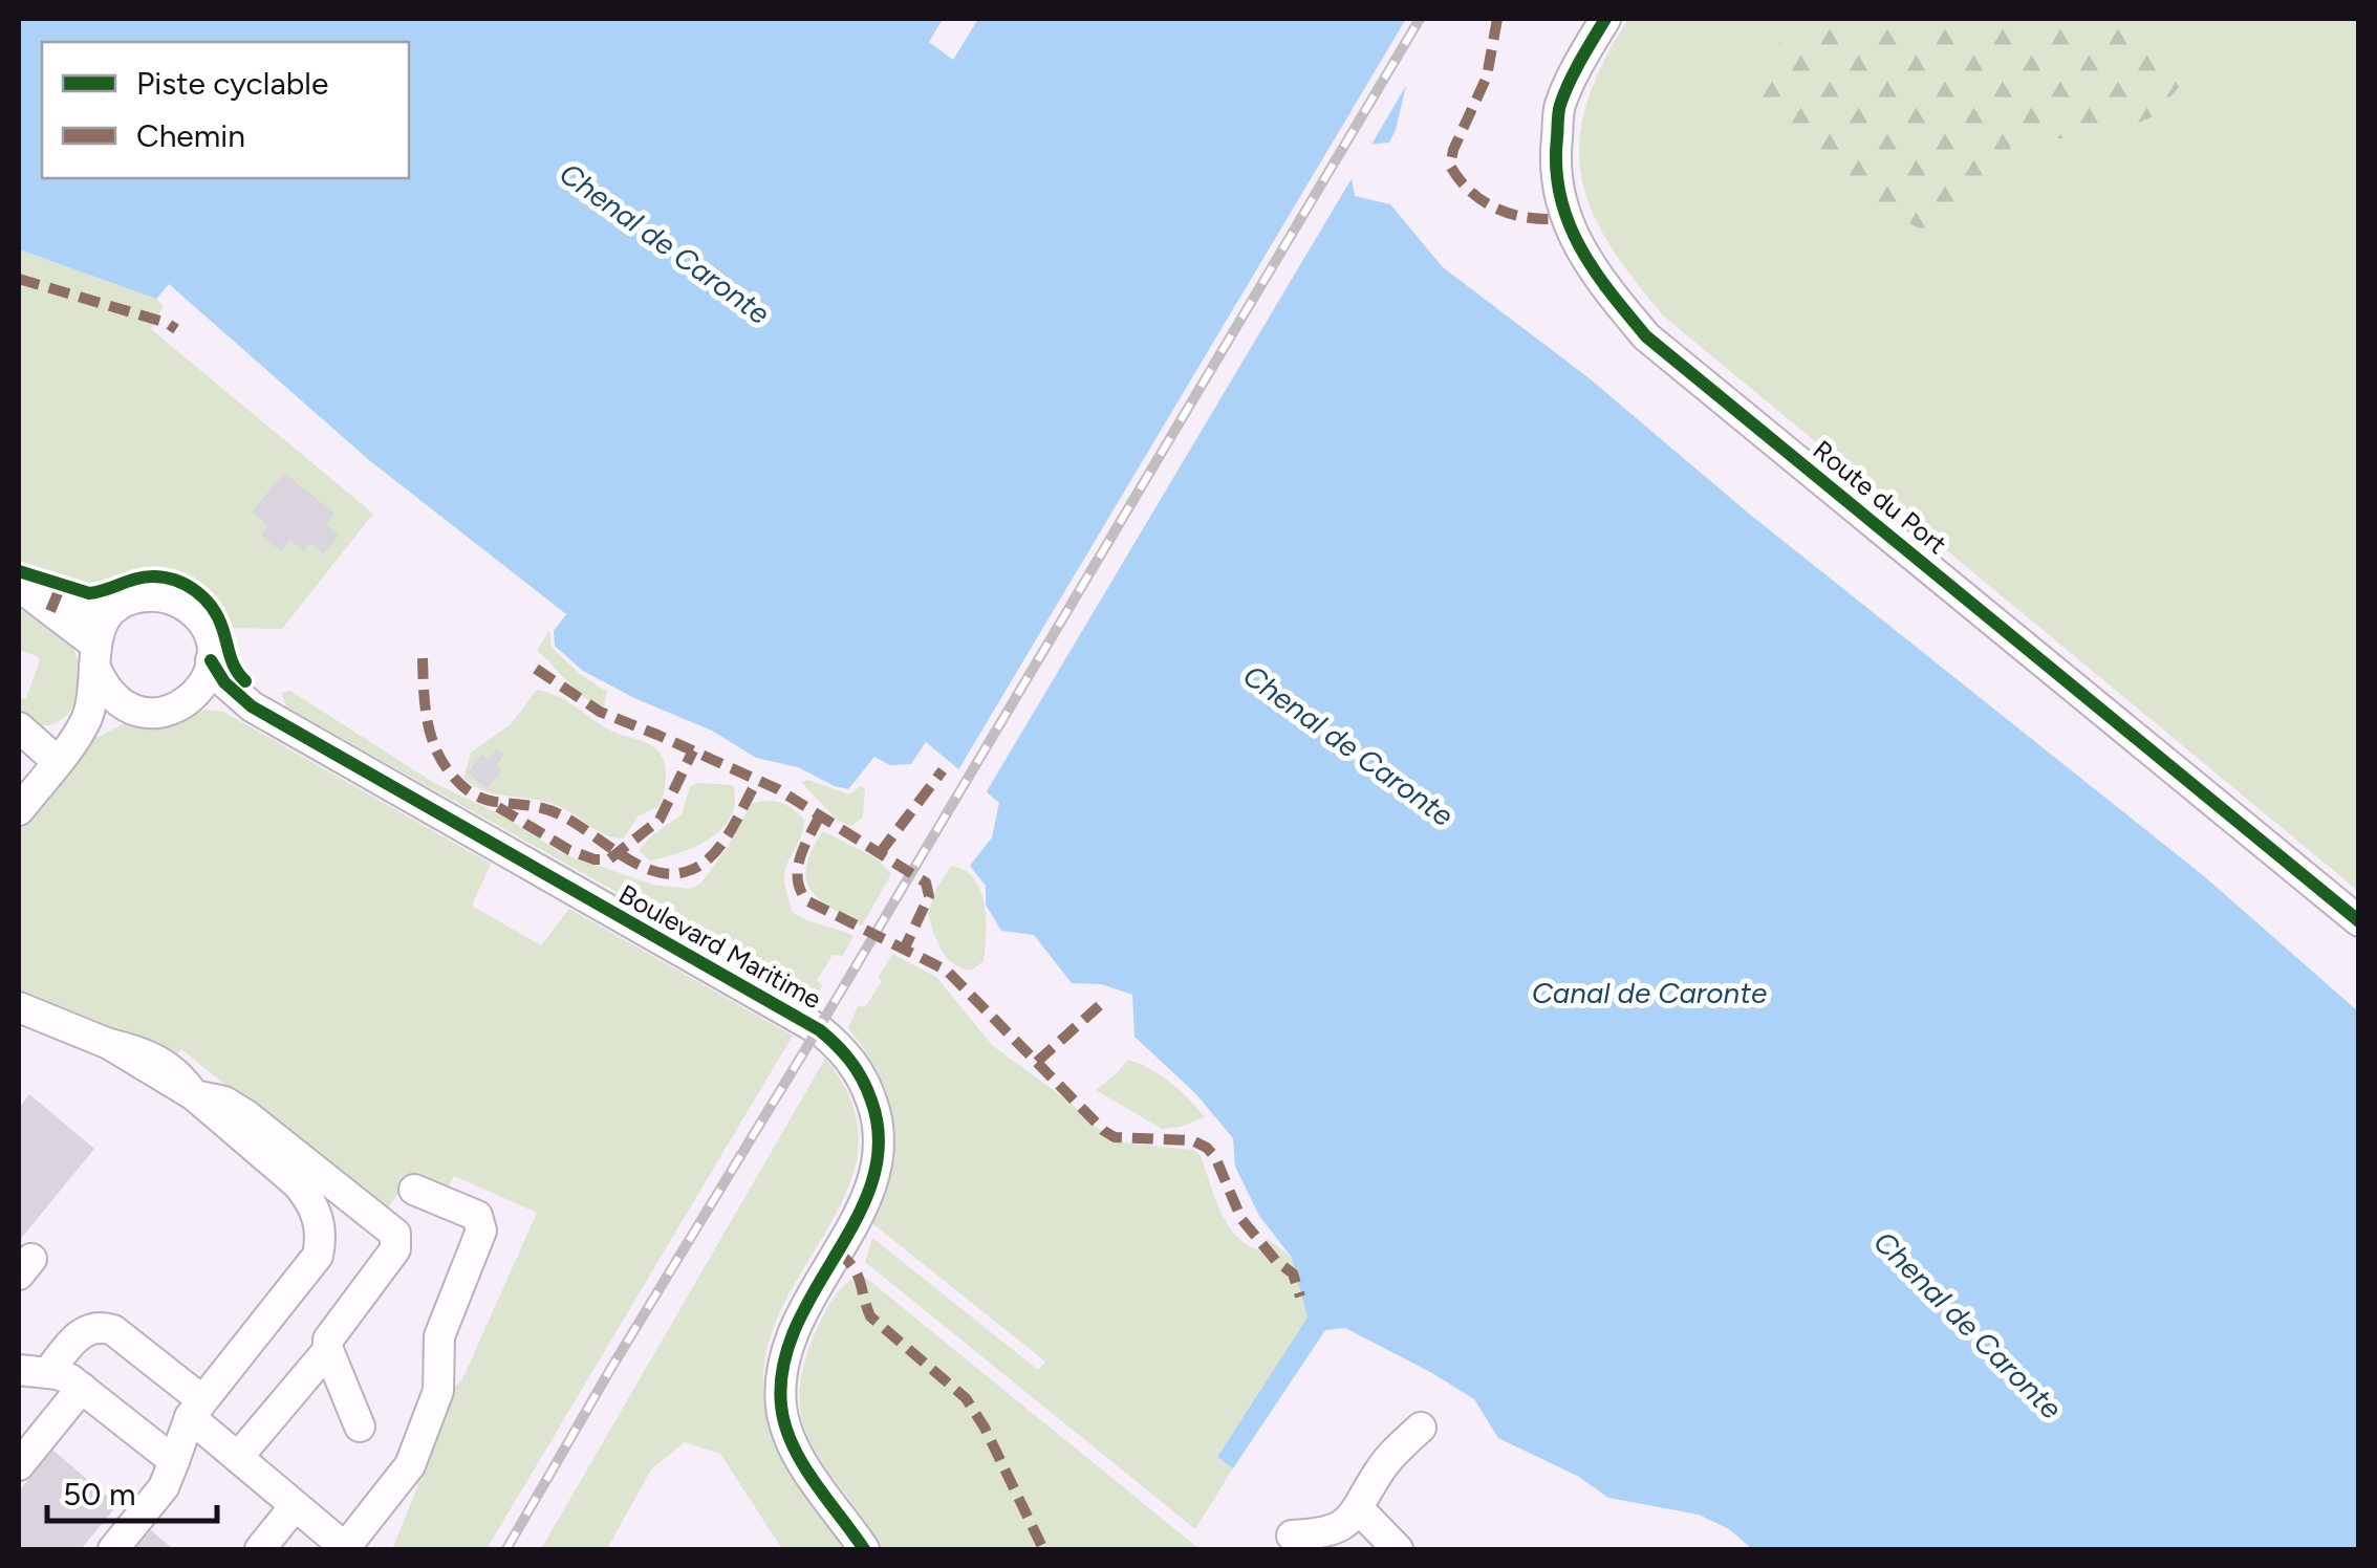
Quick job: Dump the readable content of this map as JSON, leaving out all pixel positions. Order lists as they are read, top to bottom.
{
  "streets": {
    "street": ["Route du Port", "Boulevard Maritime"]
  },
  "water": ["Chenal de Caronte", "Canal de Caronte"],
  "legend": ["Piste cyclable", "Chemin"],
  "scale_bar": "50 m"
}
